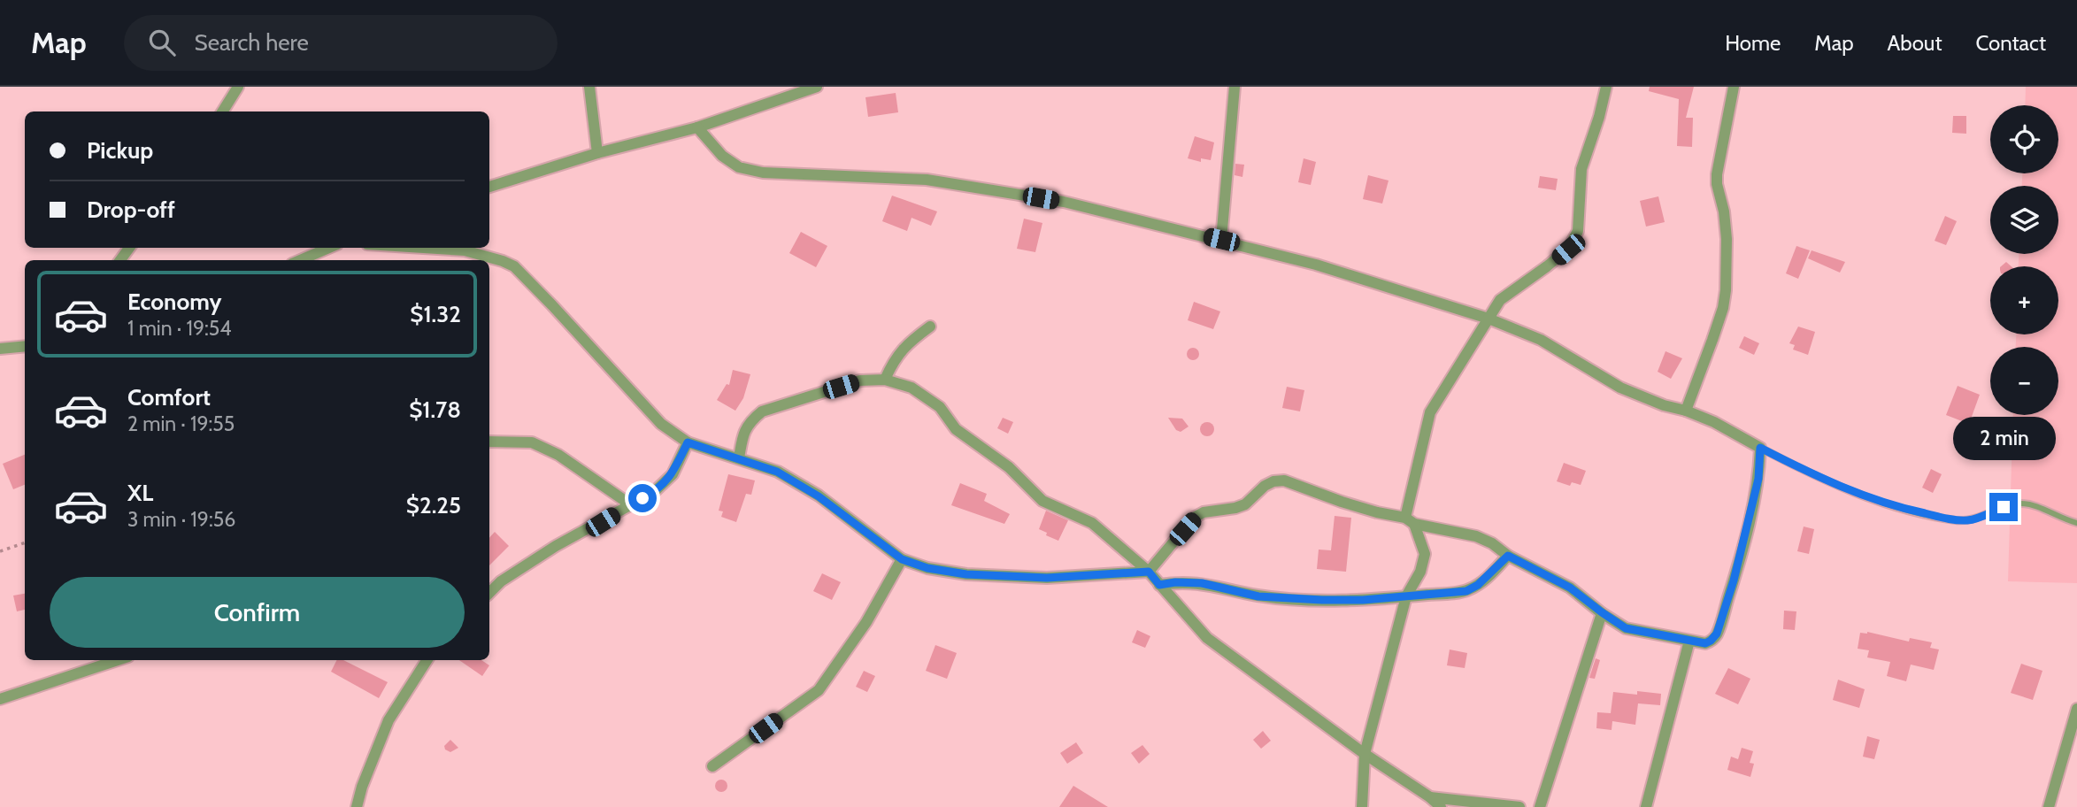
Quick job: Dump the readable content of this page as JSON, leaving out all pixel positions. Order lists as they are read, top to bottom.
{
  "page": {
    "header": "Map",
    "search": "Search here",
    "nav": [
      "Home",
      "Map",
      "About",
      "Contact"
    ],
    "map_buttons": ["+", "−"],
    "banner": ["Pickup", "Drop-off"],
    "list": [
      {
        "name": "Economy",
        "note": "1 min · 19:54",
        "value": "$1.32"
      },
      {
        "name": "Comfort",
        "note": "2 min · 19:55",
        "value": "$1.78"
      },
      {
        "name": "XL",
        "note": "3 min · 19:56",
        "value": "$2.25"
      }
    ],
    "bubble": "2 min",
    "buttons": "Confirm"
  }
}
